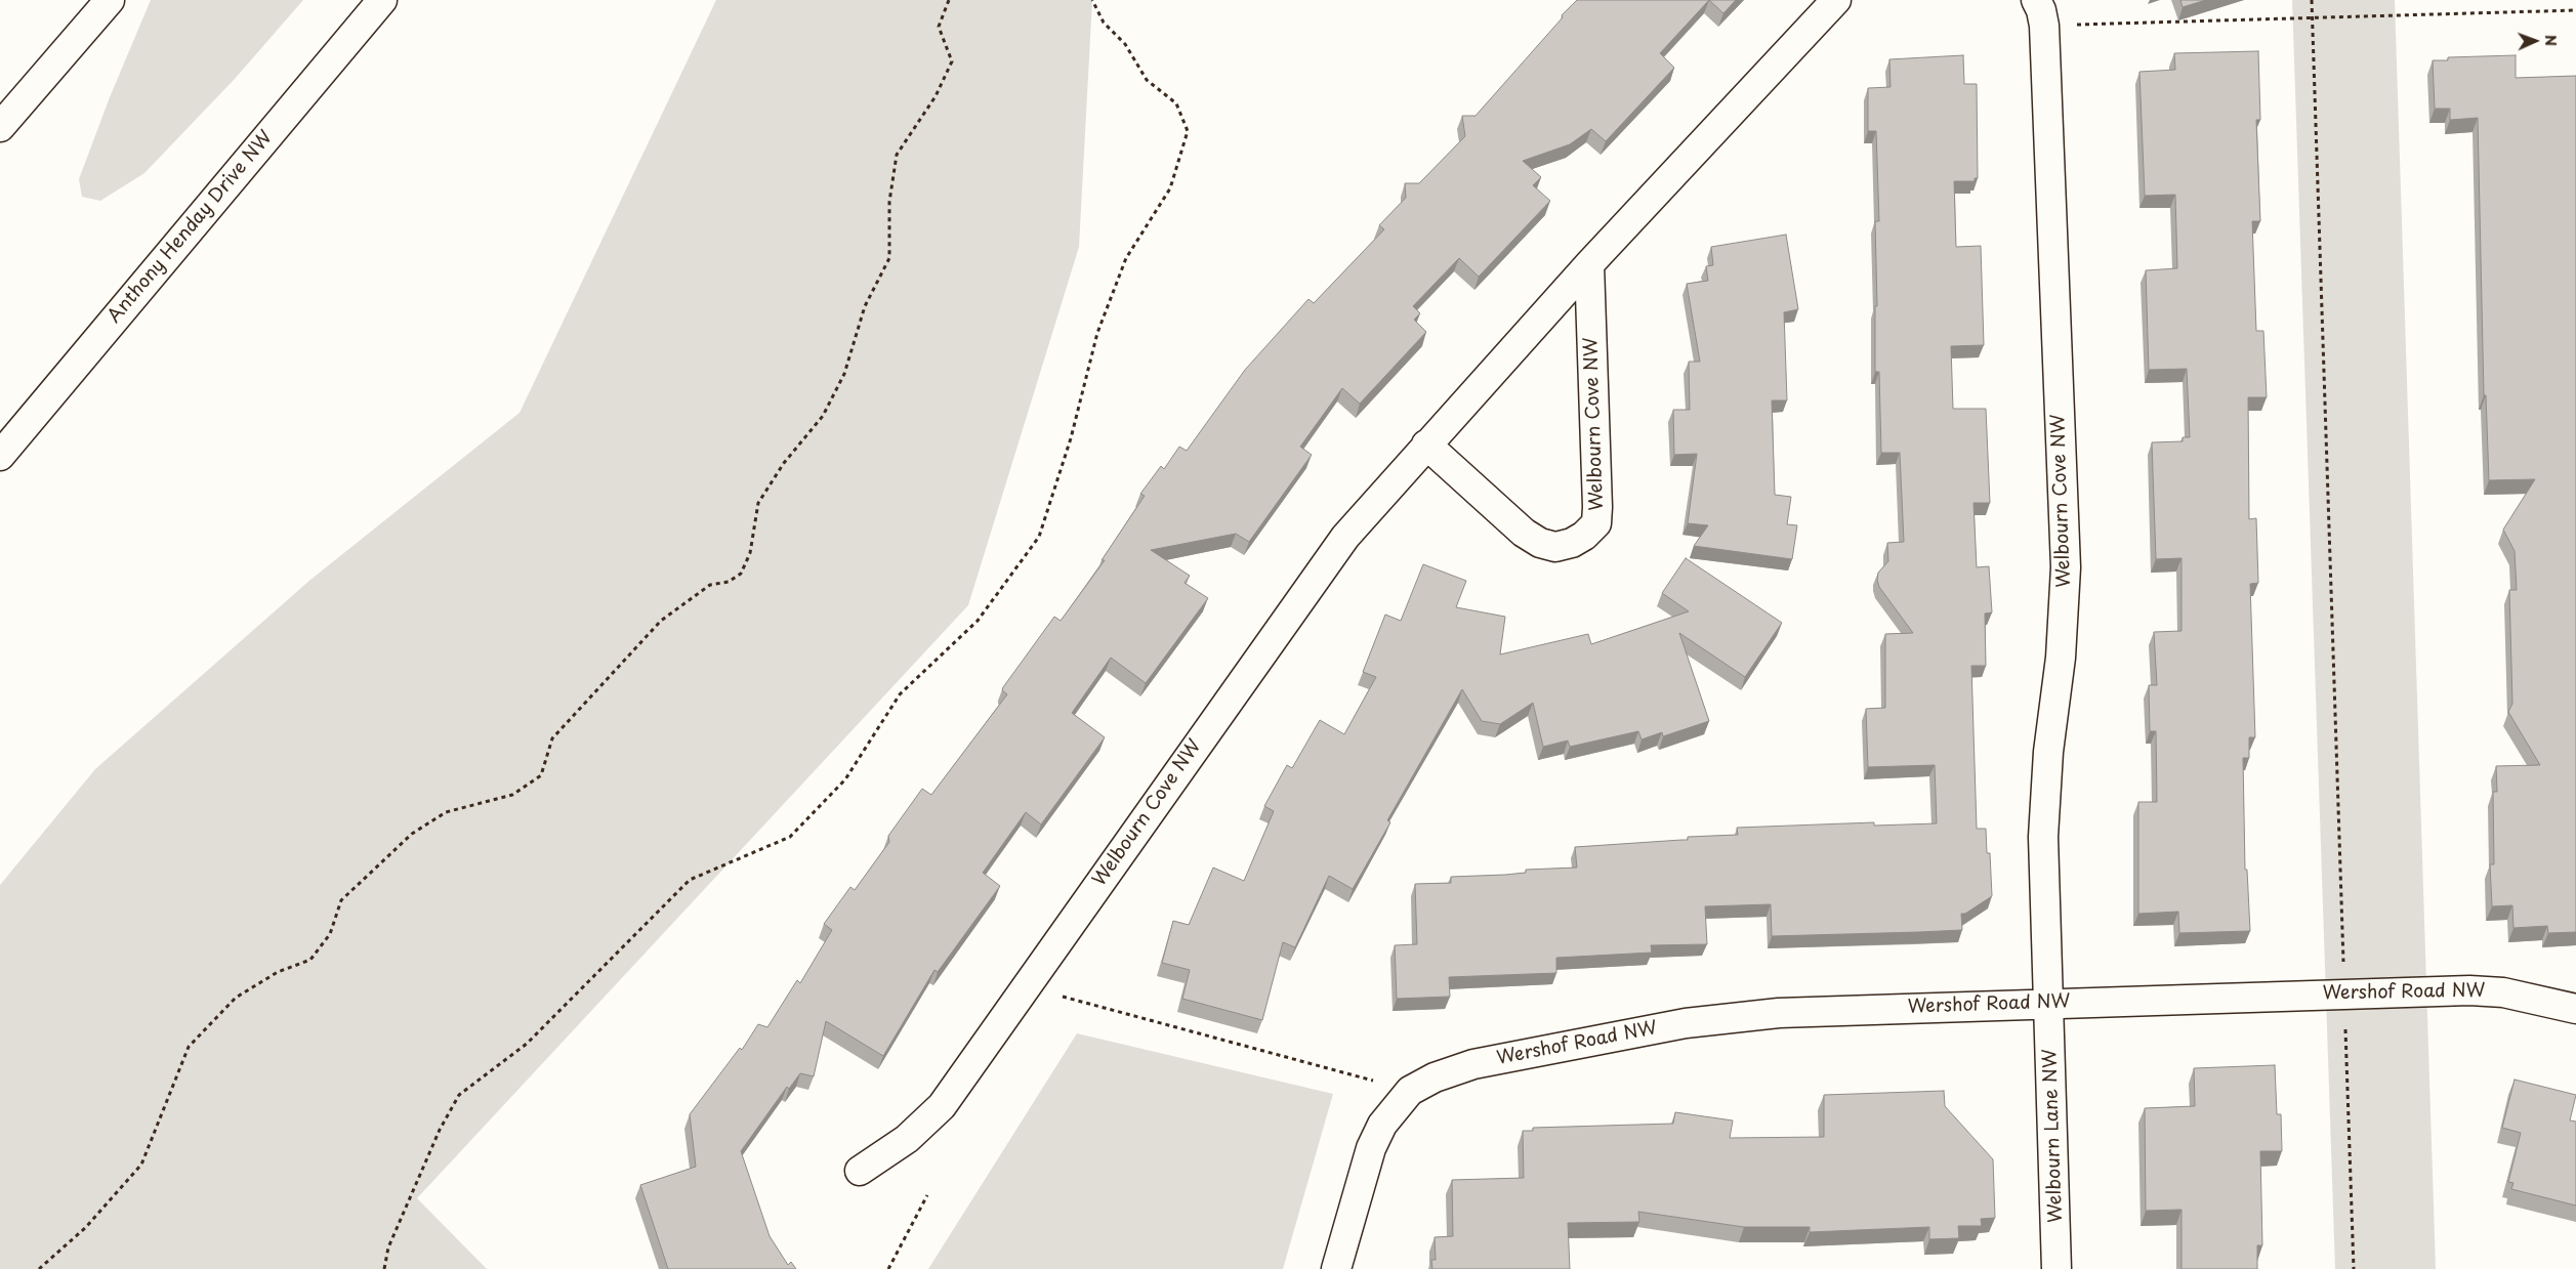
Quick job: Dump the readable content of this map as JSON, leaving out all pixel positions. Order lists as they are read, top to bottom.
{
  "streets": {
    "main road": [
      "Anthony Henday Drive NW",
      "Welbourn Cove NW",
      "Wershof Road NW",
      "Welbourn Lane NW"
    ]
  },
  "crossings": [
    ["Welbourn Cove NW", "Wershof Road NW"],
    ["Welbourn Cove NW", "Welbourn Lane NW"],
    ["Wershof Road NW", "Welbourn Lane NW"]
  ],
  "north": "right"
}
